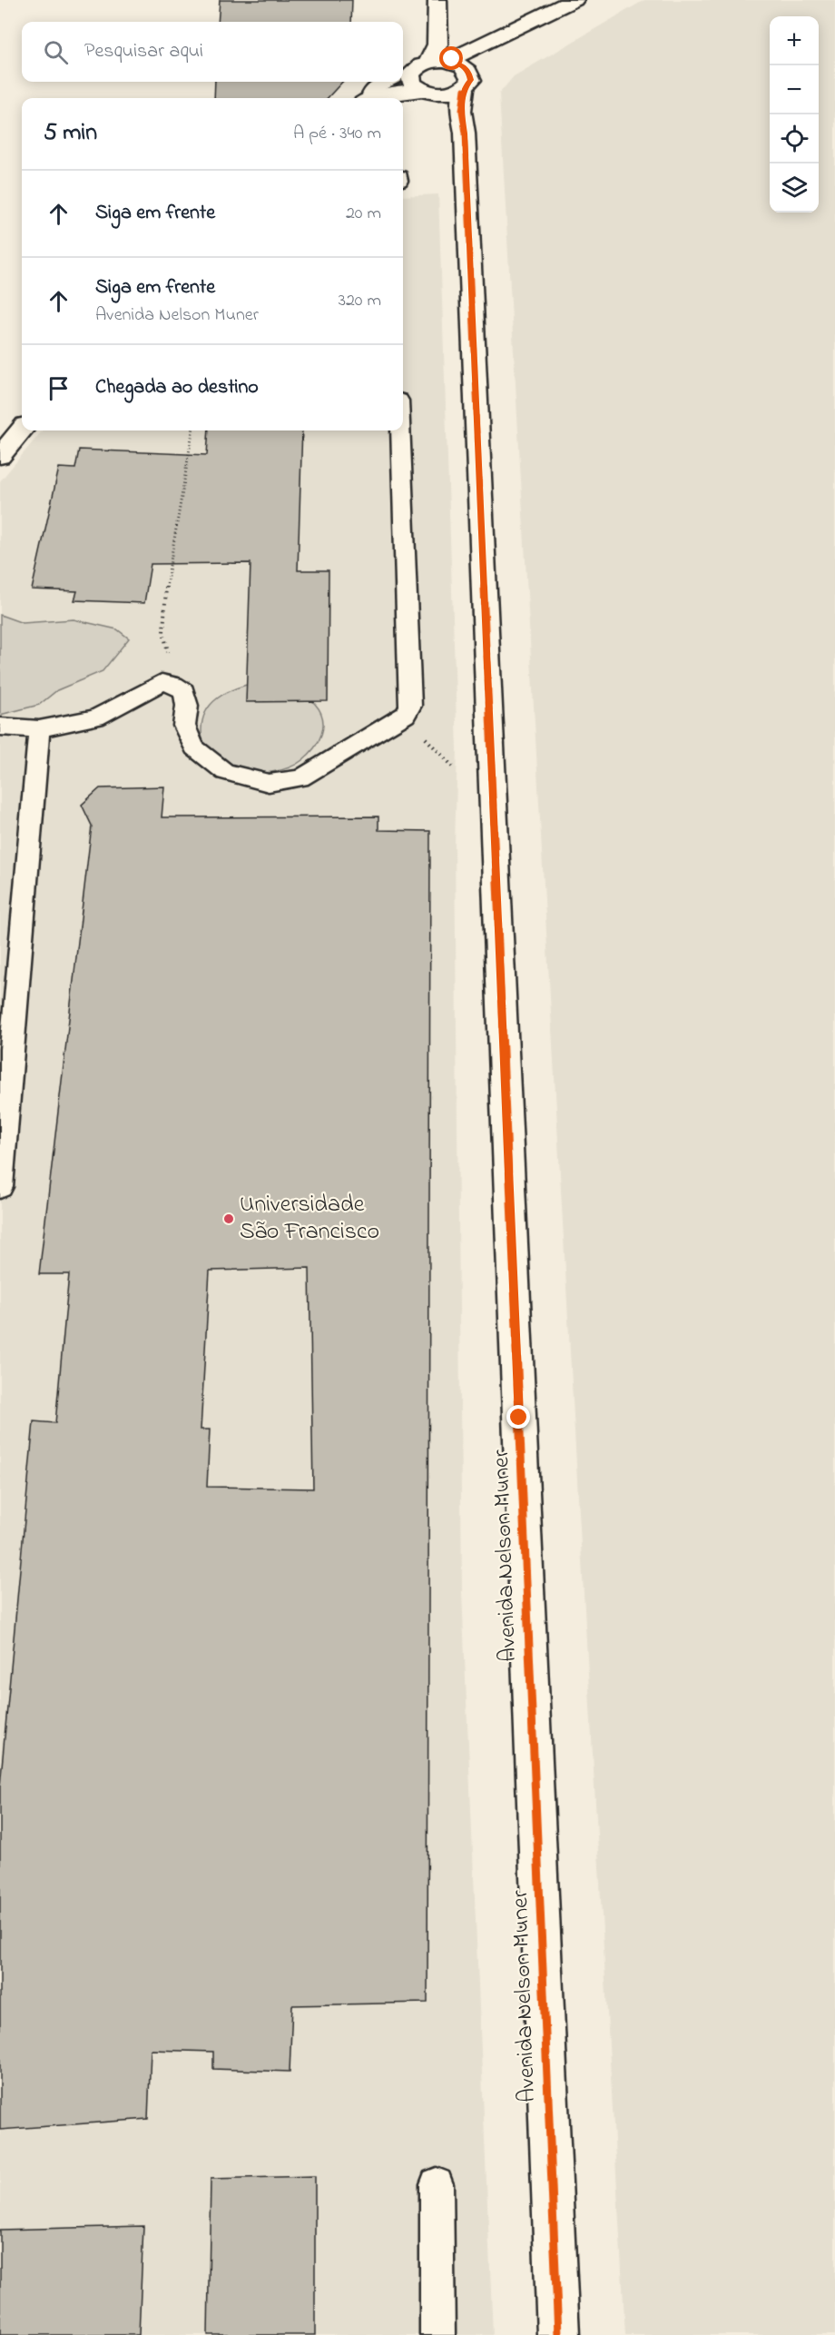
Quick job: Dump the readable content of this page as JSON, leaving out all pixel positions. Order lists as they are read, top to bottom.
{
  "streets": {
    "street": ["Avenida Nelson Muner"]
  },
  "places": ["Universidade São Francisco"],
  "page": {
    "map_buttons": ["+", "−"],
    "search": "Pesquisar aqui",
    "heading": ["5 min", "A pé · 340 m"],
    "list": [
      ["Siga em frente", "20 m"],
      ["Siga em frente", "Avenida Nelson Muner", "320 m"],
      "Chegada ao destino"
    ]
  }
}
